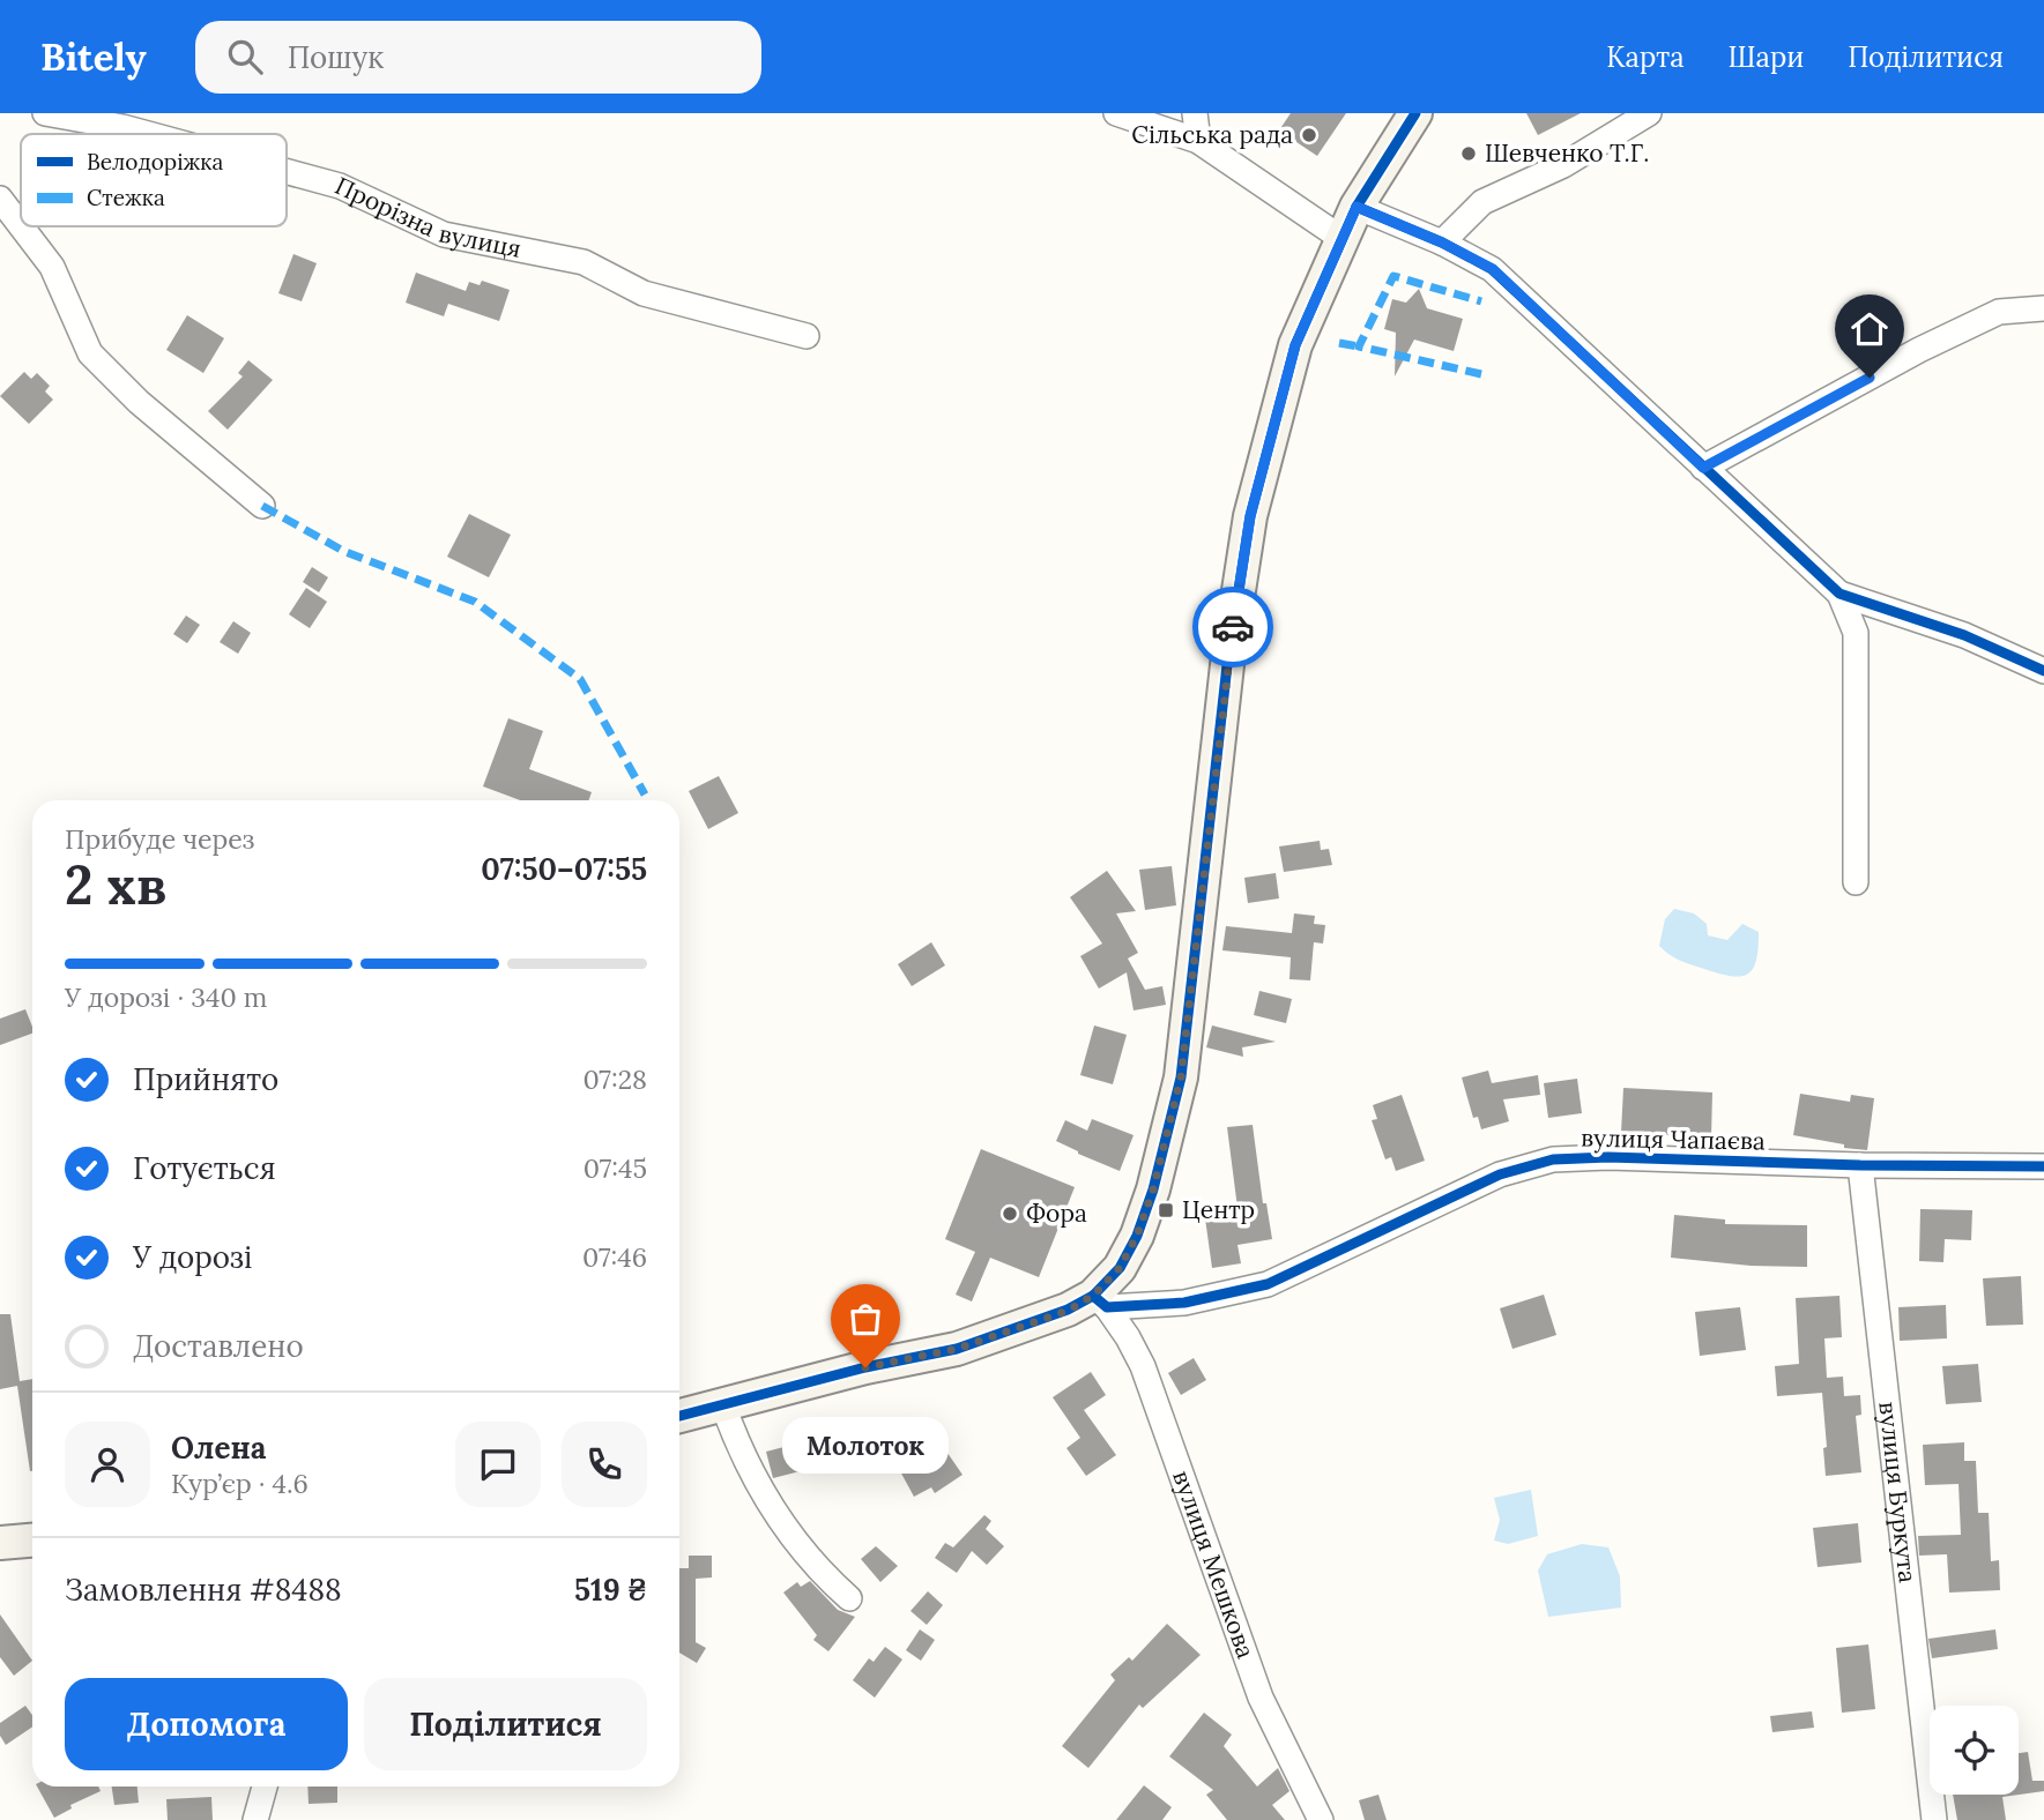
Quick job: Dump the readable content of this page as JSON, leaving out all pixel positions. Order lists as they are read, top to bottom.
{
  "streets": {
    "street": [
      "Прорізна вулиця",
      "вулиця Чапаєва",
      "вулиця Буркута",
      "вулиця Мешкова"
    ]
  },
  "crossings": [
    ["вулиця Чапаєва", "вулиця Буркута"],
    ["вулиця Чапаєва", "вулиця Мешкова"]
  ],
  "places": {
    "other": [
      "Сільська рада",
      "Шевченко Т.Г.",
      "Фора",
      "Молоток"
    ],
    "transit": ["Центр"]
  },
  "legend": ["Велодоріжка", "Стежка"],
  "page": {
    "header": "Bitely",
    "search": "Пошук",
    "nav": ["Карта", "Шари", "Поділитися"],
    "heading": ["2 хв", "Прибуде через", "07:50–07:55"],
    "panel": [
      "Олена",
      "Кур’єр · 4.6",
      "Замовлення #8488",
      "519 ₴"
    ],
    "bar": "У дорозі · 340 m",
    "list": [
      ["Прийнято", "07:28"],
      ["Готується", "07:45"],
      ["У дорозі", "07:46"],
      "Доставлено"
    ],
    "bubble": "Молоток",
    "buttons": ["Допомога", "Поділитися"]
  }
}
